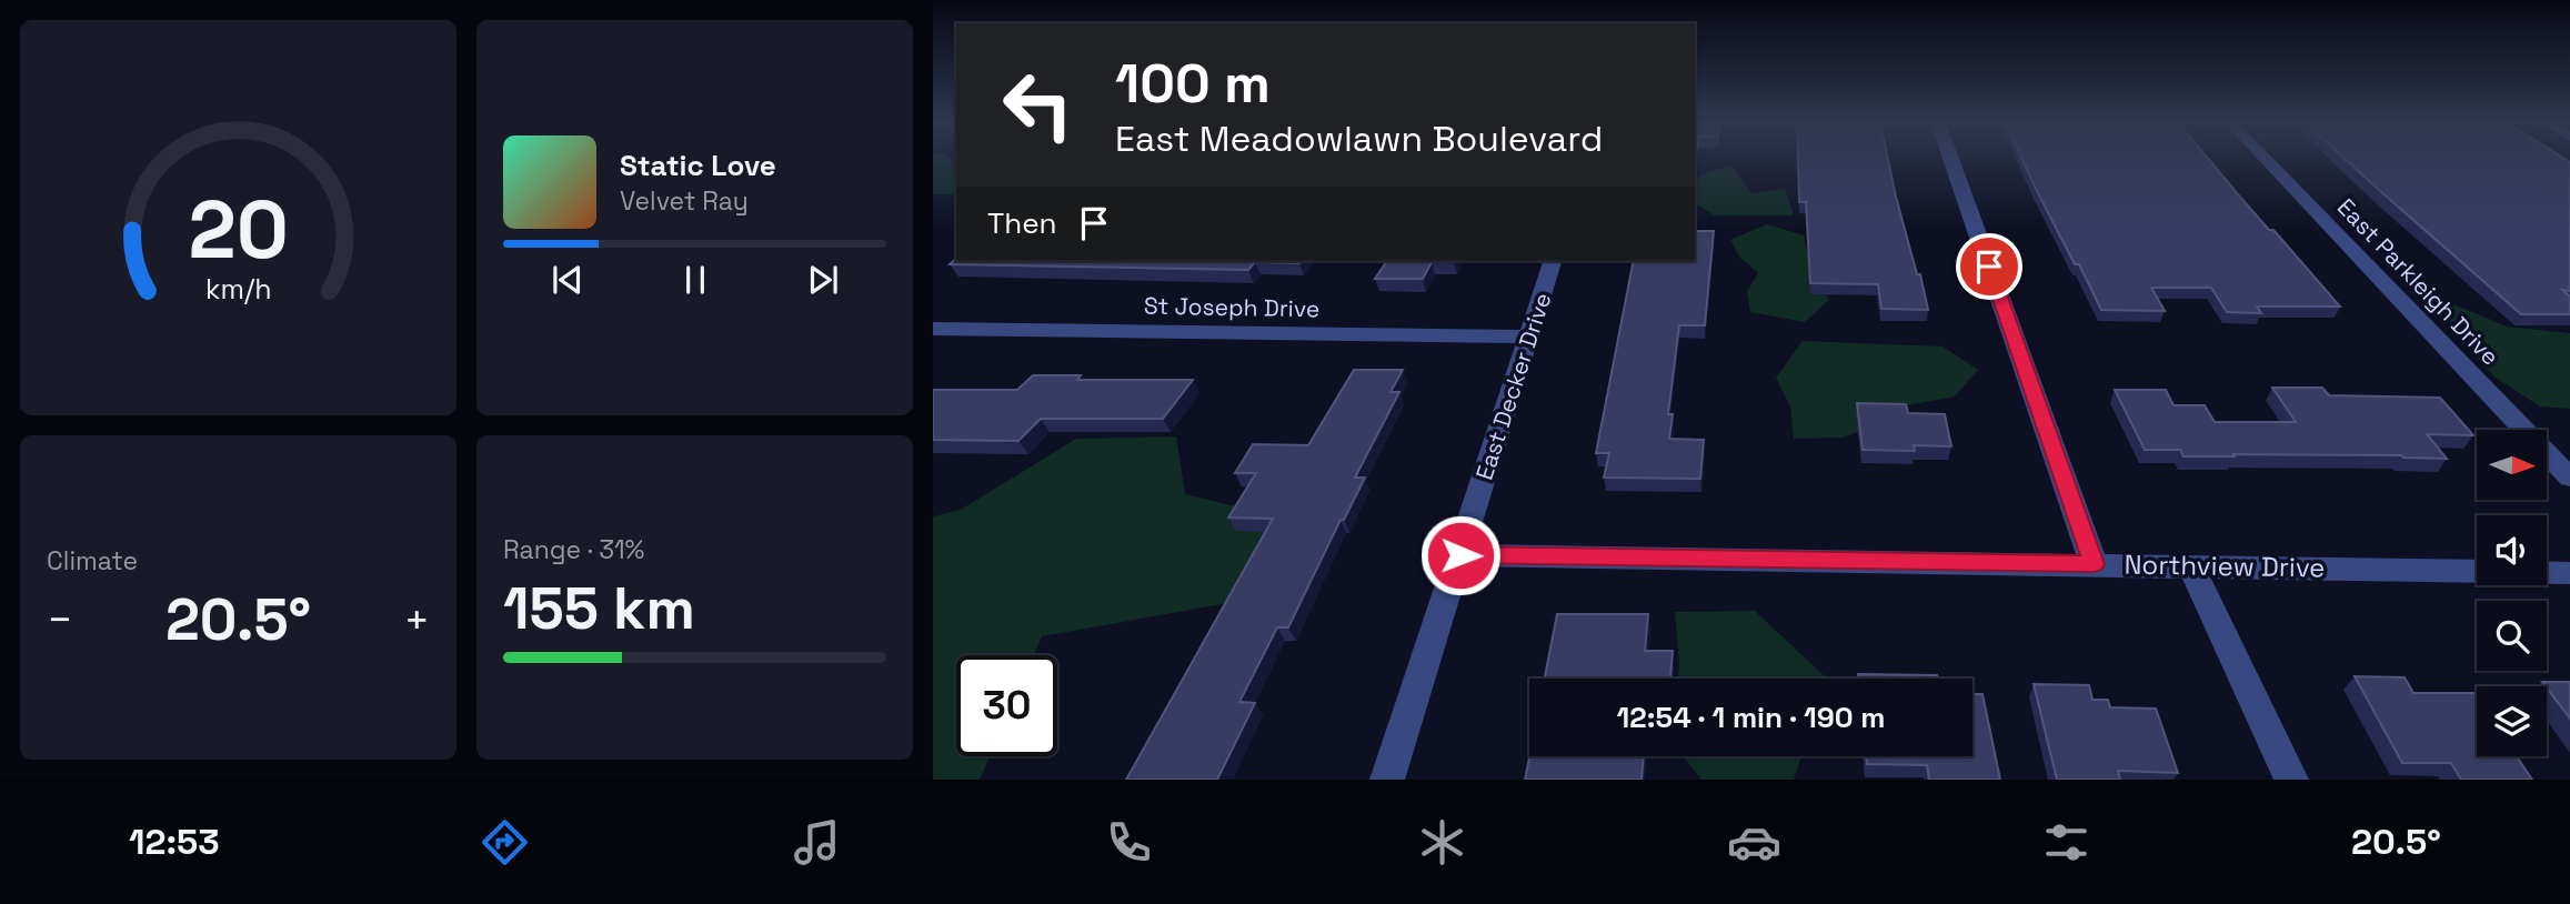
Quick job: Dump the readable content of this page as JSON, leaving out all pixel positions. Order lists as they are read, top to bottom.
{
  "streets": {
    "street": [
      "East Parkleigh Drive",
      "St Joseph Drive",
      "East Decker Drive",
      "Northview Drive"
    ]
  },
  "crossings": [
    ["St Joseph Drive", "East Decker Drive"],
    ["East Decker Drive", "Northview Drive"]
  ],
  "north": "right",
  "page": {
    "turn": ["100 m", "East Meadowlawn Boulevard"],
    "song": ["Static Love", "Velvet Ray"],
    "then": "Then",
    "tile": [
      "Climate",
      ["Range · 31%", "155 km"]
    ],
    "heat": ["−", "20.5°", "+"],
    "limit": "30",
    "trip": "12:54 · 1 min · 190 m",
    "tabs": ["12:53", "20.5°"],
    "gauge": ["20", "km/h"]
  }
}
